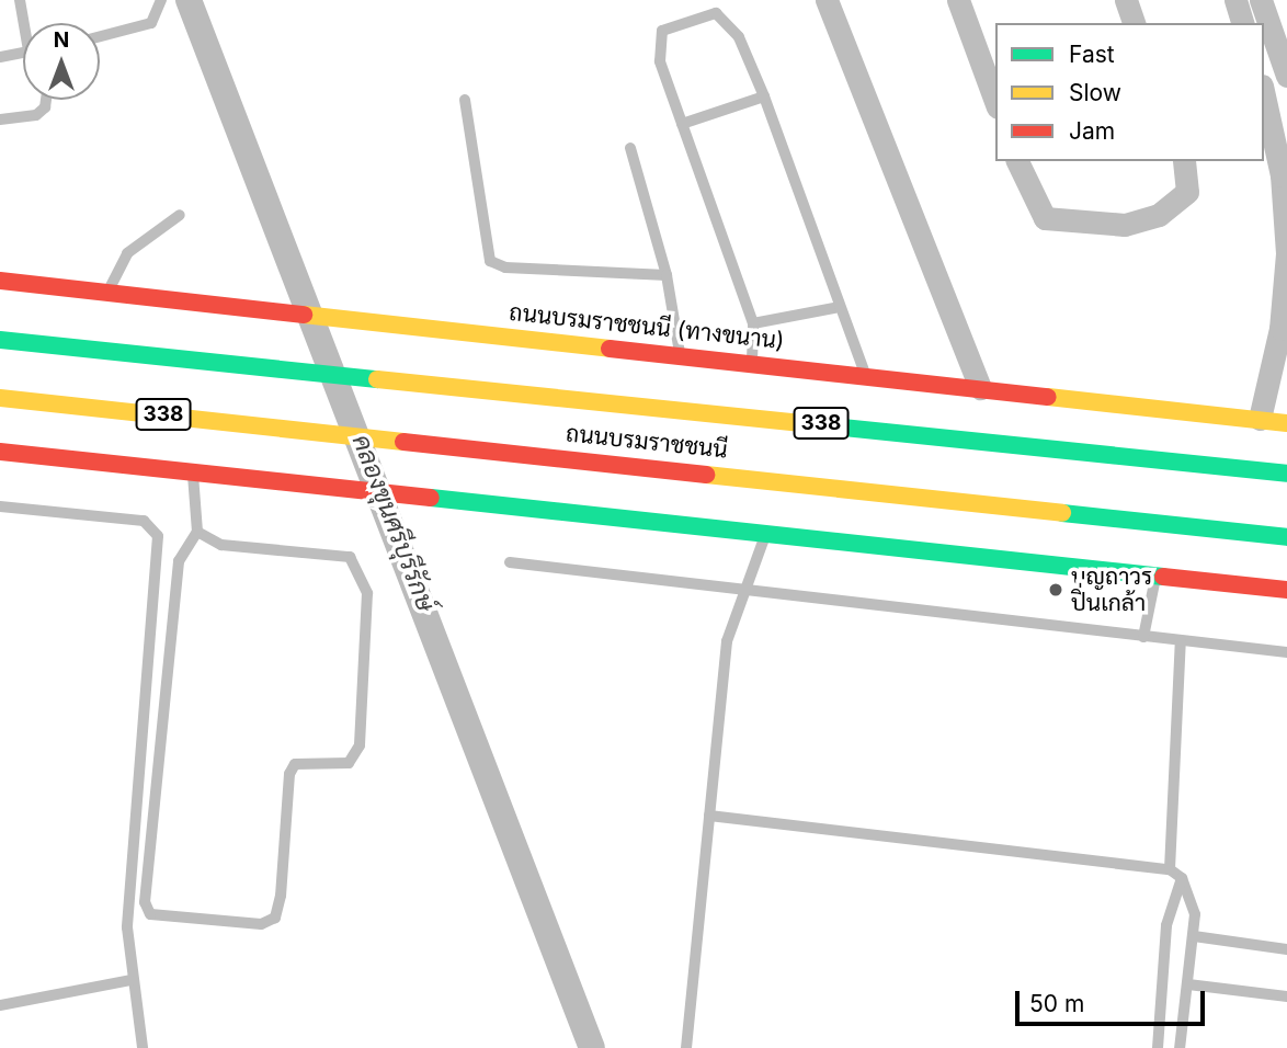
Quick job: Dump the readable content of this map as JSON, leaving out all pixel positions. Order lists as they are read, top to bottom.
{
  "streets": {
    "main road": ["ถนนบรมราชชนนี (ทางขนาน)", "338", "ถนนบรมราชชนนี"]
  },
  "water": ["คลองขุนศรีบุรีรักษ์"],
  "places": ["บุญถาวร ปิ่นเกล้า"],
  "legend": ["Fast", "Slow", "Jam"],
  "scale_bar": "50 m",
  "north": "top"
}
